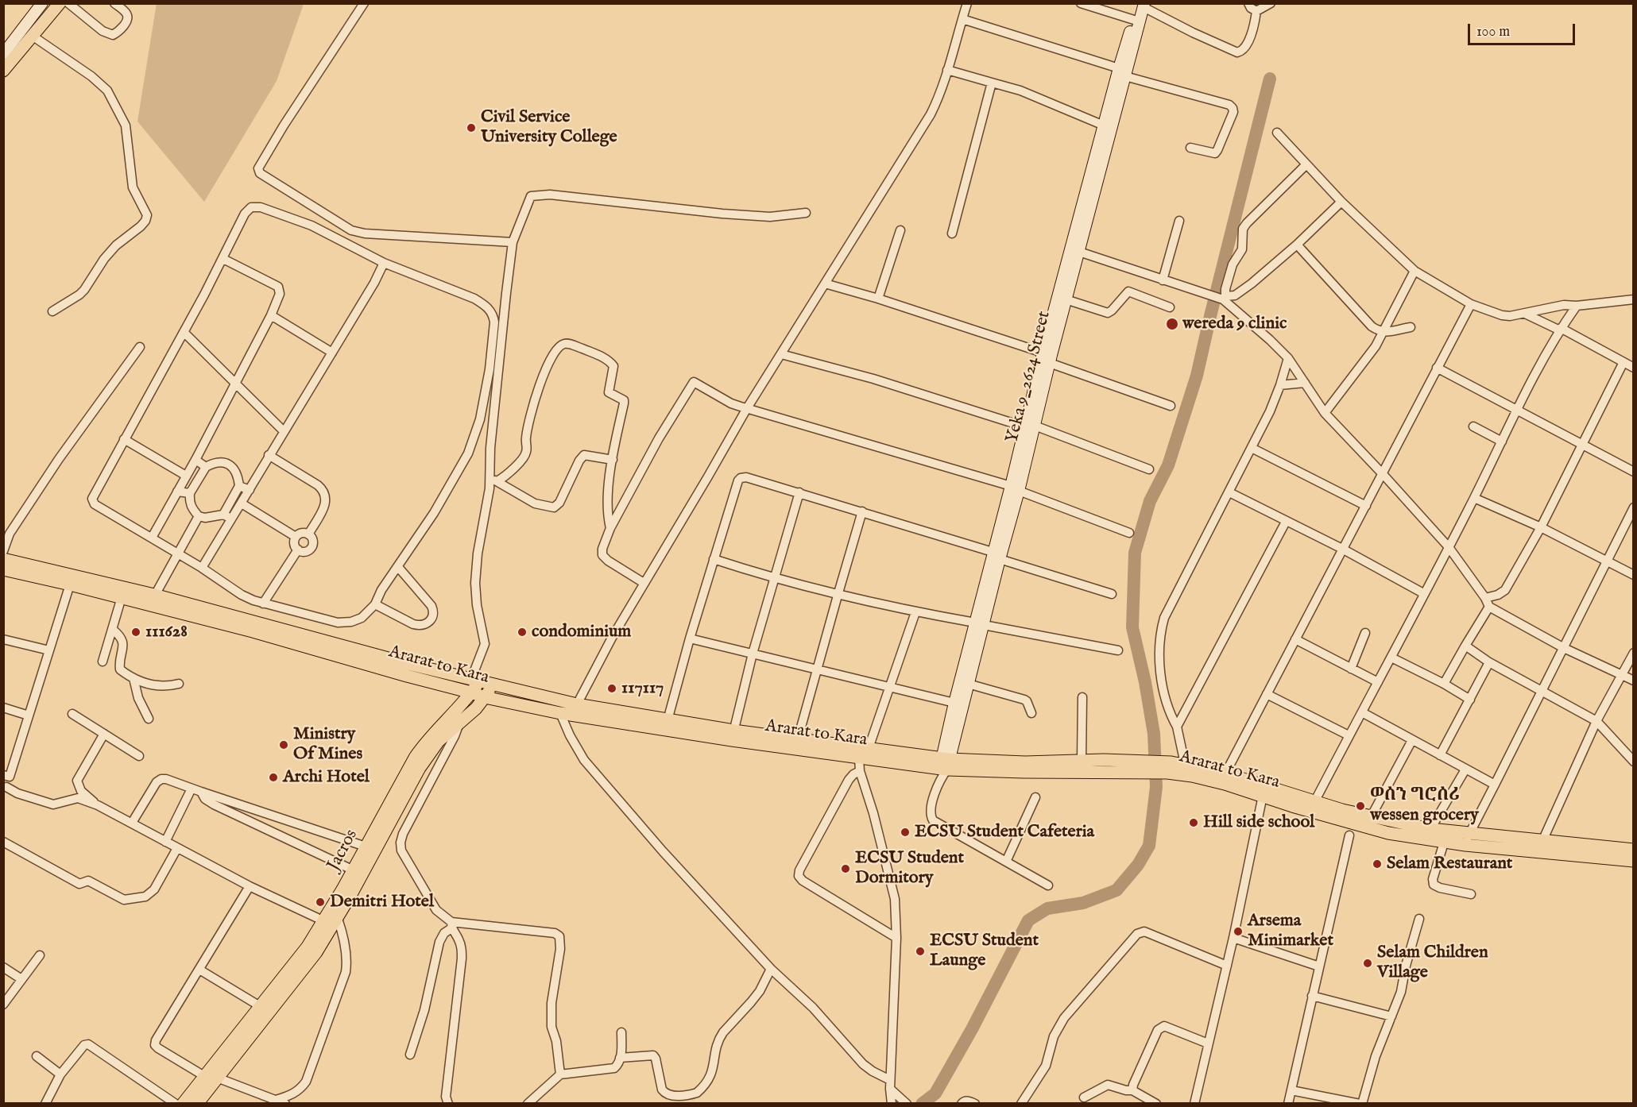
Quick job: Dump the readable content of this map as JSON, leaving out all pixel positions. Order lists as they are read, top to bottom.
{
  "streets": {
    "main road": ["Yeka 9_2624 Street", "Ararat to Kara", "Jacros"]
  },
  "crossings": [
    ["Yeka 9_2624 Street", "Ararat to Kara"],
    ["Ararat to Kara", "Jacros"]
  ],
  "places": [
    "Civil Service University College",
    "wereda 9 clinic",
    "111628",
    "condominium",
    "117117",
    "Ministry Of Mines",
    "Archi Hotel",
    "ወሰን ግሮሰሪ wessen grocery",
    "Hill side school",
    "ECSU Student Cafeteria",
    "Selam Restaurant",
    "ECSU Student Dormitory",
    "Demitri Hotel",
    "Arsema Minimarket",
    "ECSU Student Launge",
    "Selam Children Village"
  ],
  "scale_bar": "100 m"
}
